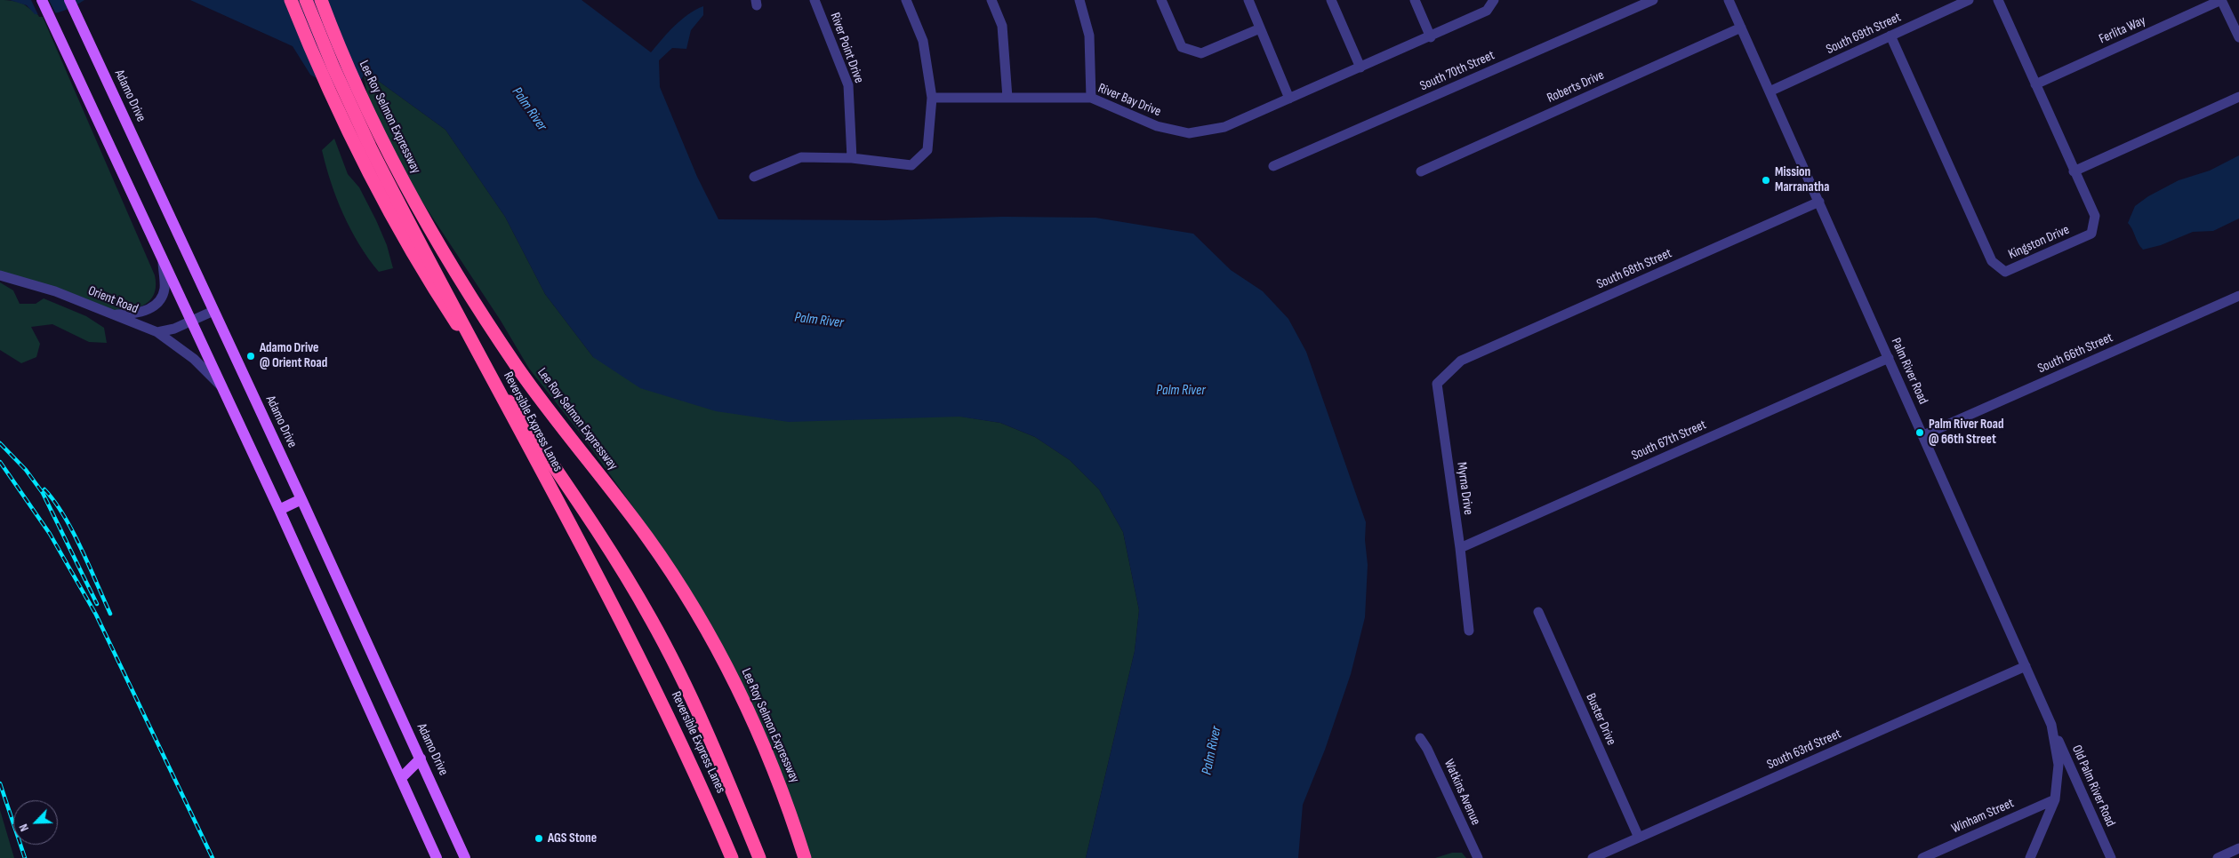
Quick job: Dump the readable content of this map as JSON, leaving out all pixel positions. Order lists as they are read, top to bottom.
{
  "streets": {
    "highway": ["Lee Roy Selmon Expressway", "Reversible Express Lanes"],
    "main road": ["Adamo Drive"],
    "street": [
      "Ferlita Way",
      "South 69th Street",
      "River Point Drive",
      "South 70th Street",
      "Roberts Drive",
      "River Bay Drive",
      "Kingston Drive",
      "South 68th Street",
      "Orient Road",
      "South 66th Street",
      "Palm River Road",
      "South 67th Street",
      "Myrna Drive",
      "Buster Drive",
      "South 63rd Street",
      "Old Palm River Road",
      "Watkins Avenue",
      "Winham Street"
    ]
  },
  "crossings": [
    ["Ferlita Way", "Kingston Drive"],
    ["South 69th Street", "Kingston Drive"],
    ["South 69th Street", "Palm River Road"],
    ["Roberts Drive", "Palm River Road"],
    ["South 68th Street", "Palm River Road"],
    ["South 68th Street", "Myrna Drive"],
    ["South 66th Street", "Palm River Road"],
    ["Palm River Road", "South 67th Street"],
    ["Palm River Road", "South 63rd Street"],
    ["Palm River Road", "Old Palm River Road"],
    ["Palm River Road", "Winham Street"],
    ["South 67th Street", "Myrna Drive"],
    ["Buster Drive", "South 63rd Street"]
  ],
  "water": ["Palm River"],
  "places": [
    "Mission Marranatha",
    "Adamo Drive @ Orient Road",
    "Palm River Road @ 66th Street",
    "AGS Stone"
  ],
  "north": "bottom left"
}
